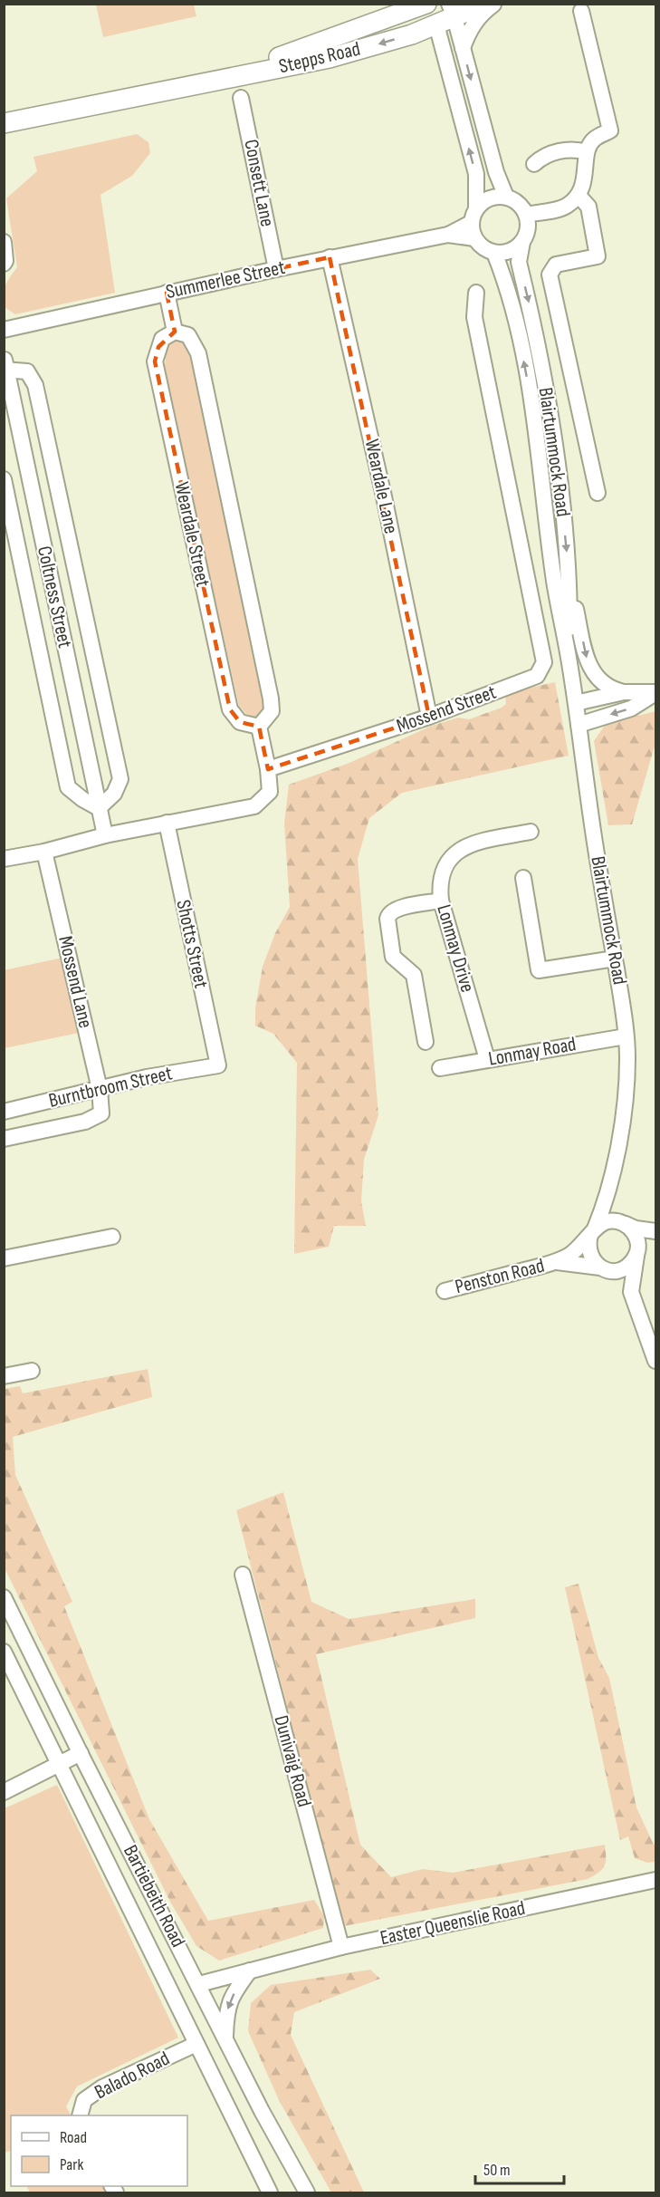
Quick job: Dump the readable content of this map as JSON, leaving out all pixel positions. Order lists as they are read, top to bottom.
{
  "streets": {
    "main road": ["Stepps Road"],
    "street": [
      "Consett Lane",
      "Summerlee Street",
      "Blairtummock Road",
      "Weardale Lane",
      "Weardale Street",
      "Coltness Street",
      "Mossend Street",
      "Shotts Street",
      "Lonmay Drive",
      "Mossend Lane",
      "Lonmay Road",
      "Burntbroom Street",
      "Penston Road",
      "Dunivaig Road",
      "Bartiebeith Road",
      "Easter Queenslie Road",
      "Balado Road"
    ]
  },
  "crossings": [
    ["Consett Lane", "Summerlee Street"],
    ["Summerlee Street", "Blairtummock Road"],
    ["Summerlee Street", "Weardale Lane"],
    ["Blairtummock Road", "Lonmay Road"],
    ["Weardale Lane", "Mossend Street"],
    ["Shotts Street", "Burntbroom Street"],
    ["Lonmay Drive", "Lonmay Road"],
    ["Mossend Lane", "Burntbroom Street"],
    ["Dunivaig Road", "Easter Queenslie Road"],
    ["Bartiebeith Road", "Easter Queenslie Road"],
    ["Bartiebeith Road", "Balado Road"]
  ],
  "legend": ["Road", "Park"],
  "scale_bar": "50 m"
}
